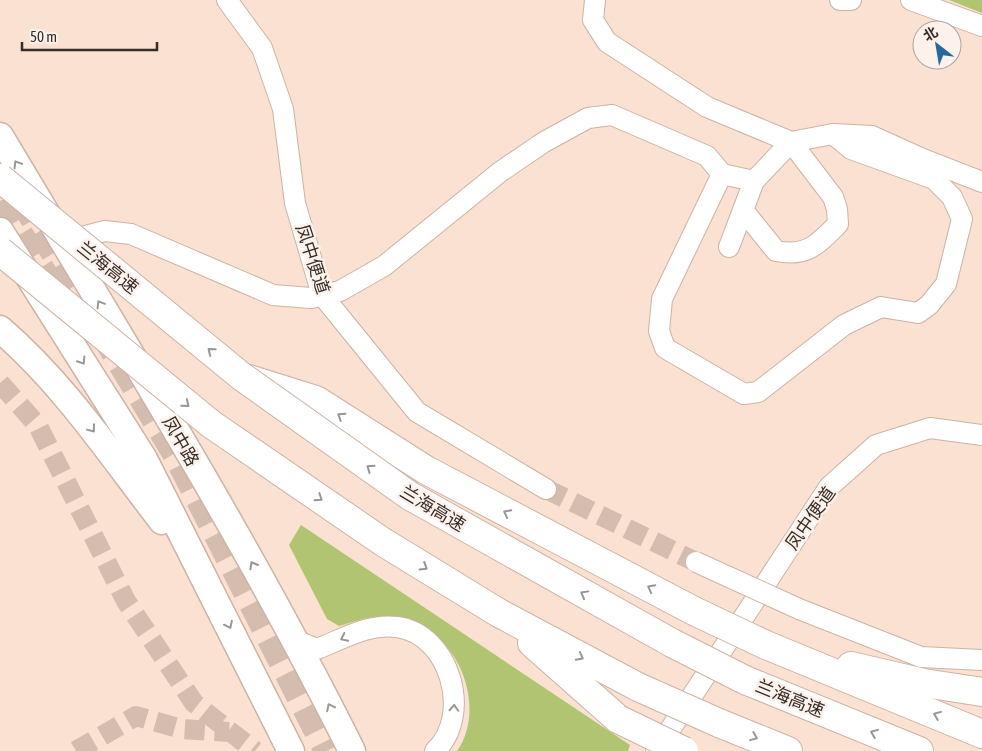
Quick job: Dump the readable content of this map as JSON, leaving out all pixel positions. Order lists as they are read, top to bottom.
{
  "streets": {
    "highway": ["兰海高速"],
    "main road": ["凤中路"],
    "street": ["凤中便道"]
  },
  "scale_bar": "50 m",
  "north": "top left"
}
